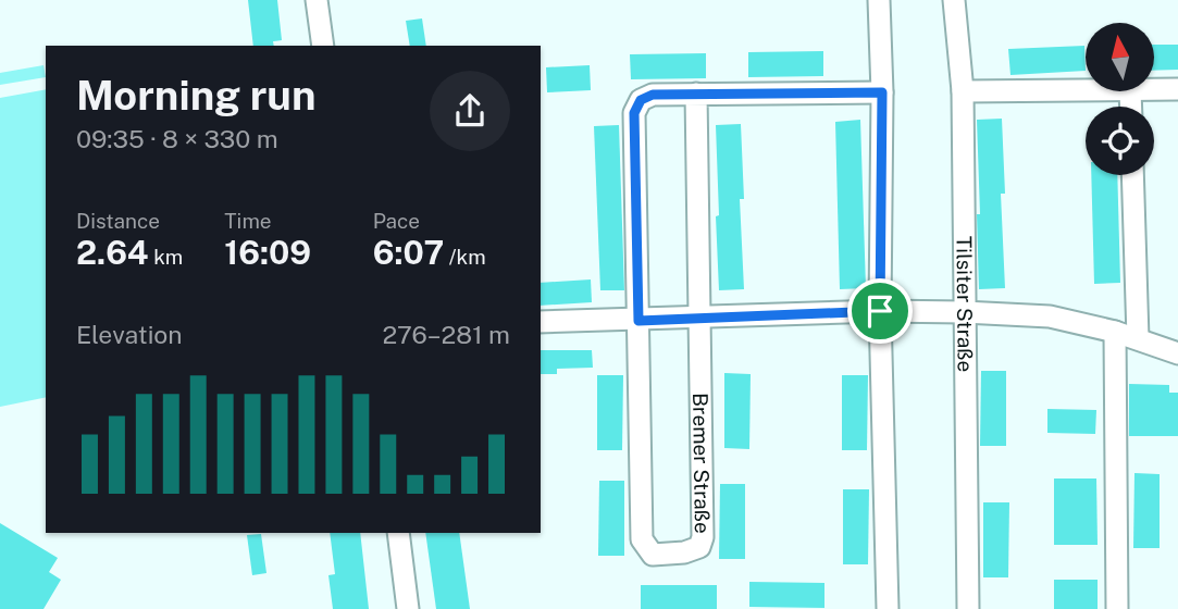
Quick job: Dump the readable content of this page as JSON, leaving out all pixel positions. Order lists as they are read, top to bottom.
{
  "streets": {
    "street": ["Tilsiter Straße", "Bremer Straße"]
  },
  "north": "top",
  "page": {
    "heading": ["Morning run", "09:35 · 8 × 330 m"],
    "stats": [
      ["Distance", "2.64 km"],
      ["Time", "16:09"],
      ["Pace", "6:07 /km"]
    ],
    "chart": ["Elevation", "276–281 m"]
  }
}
